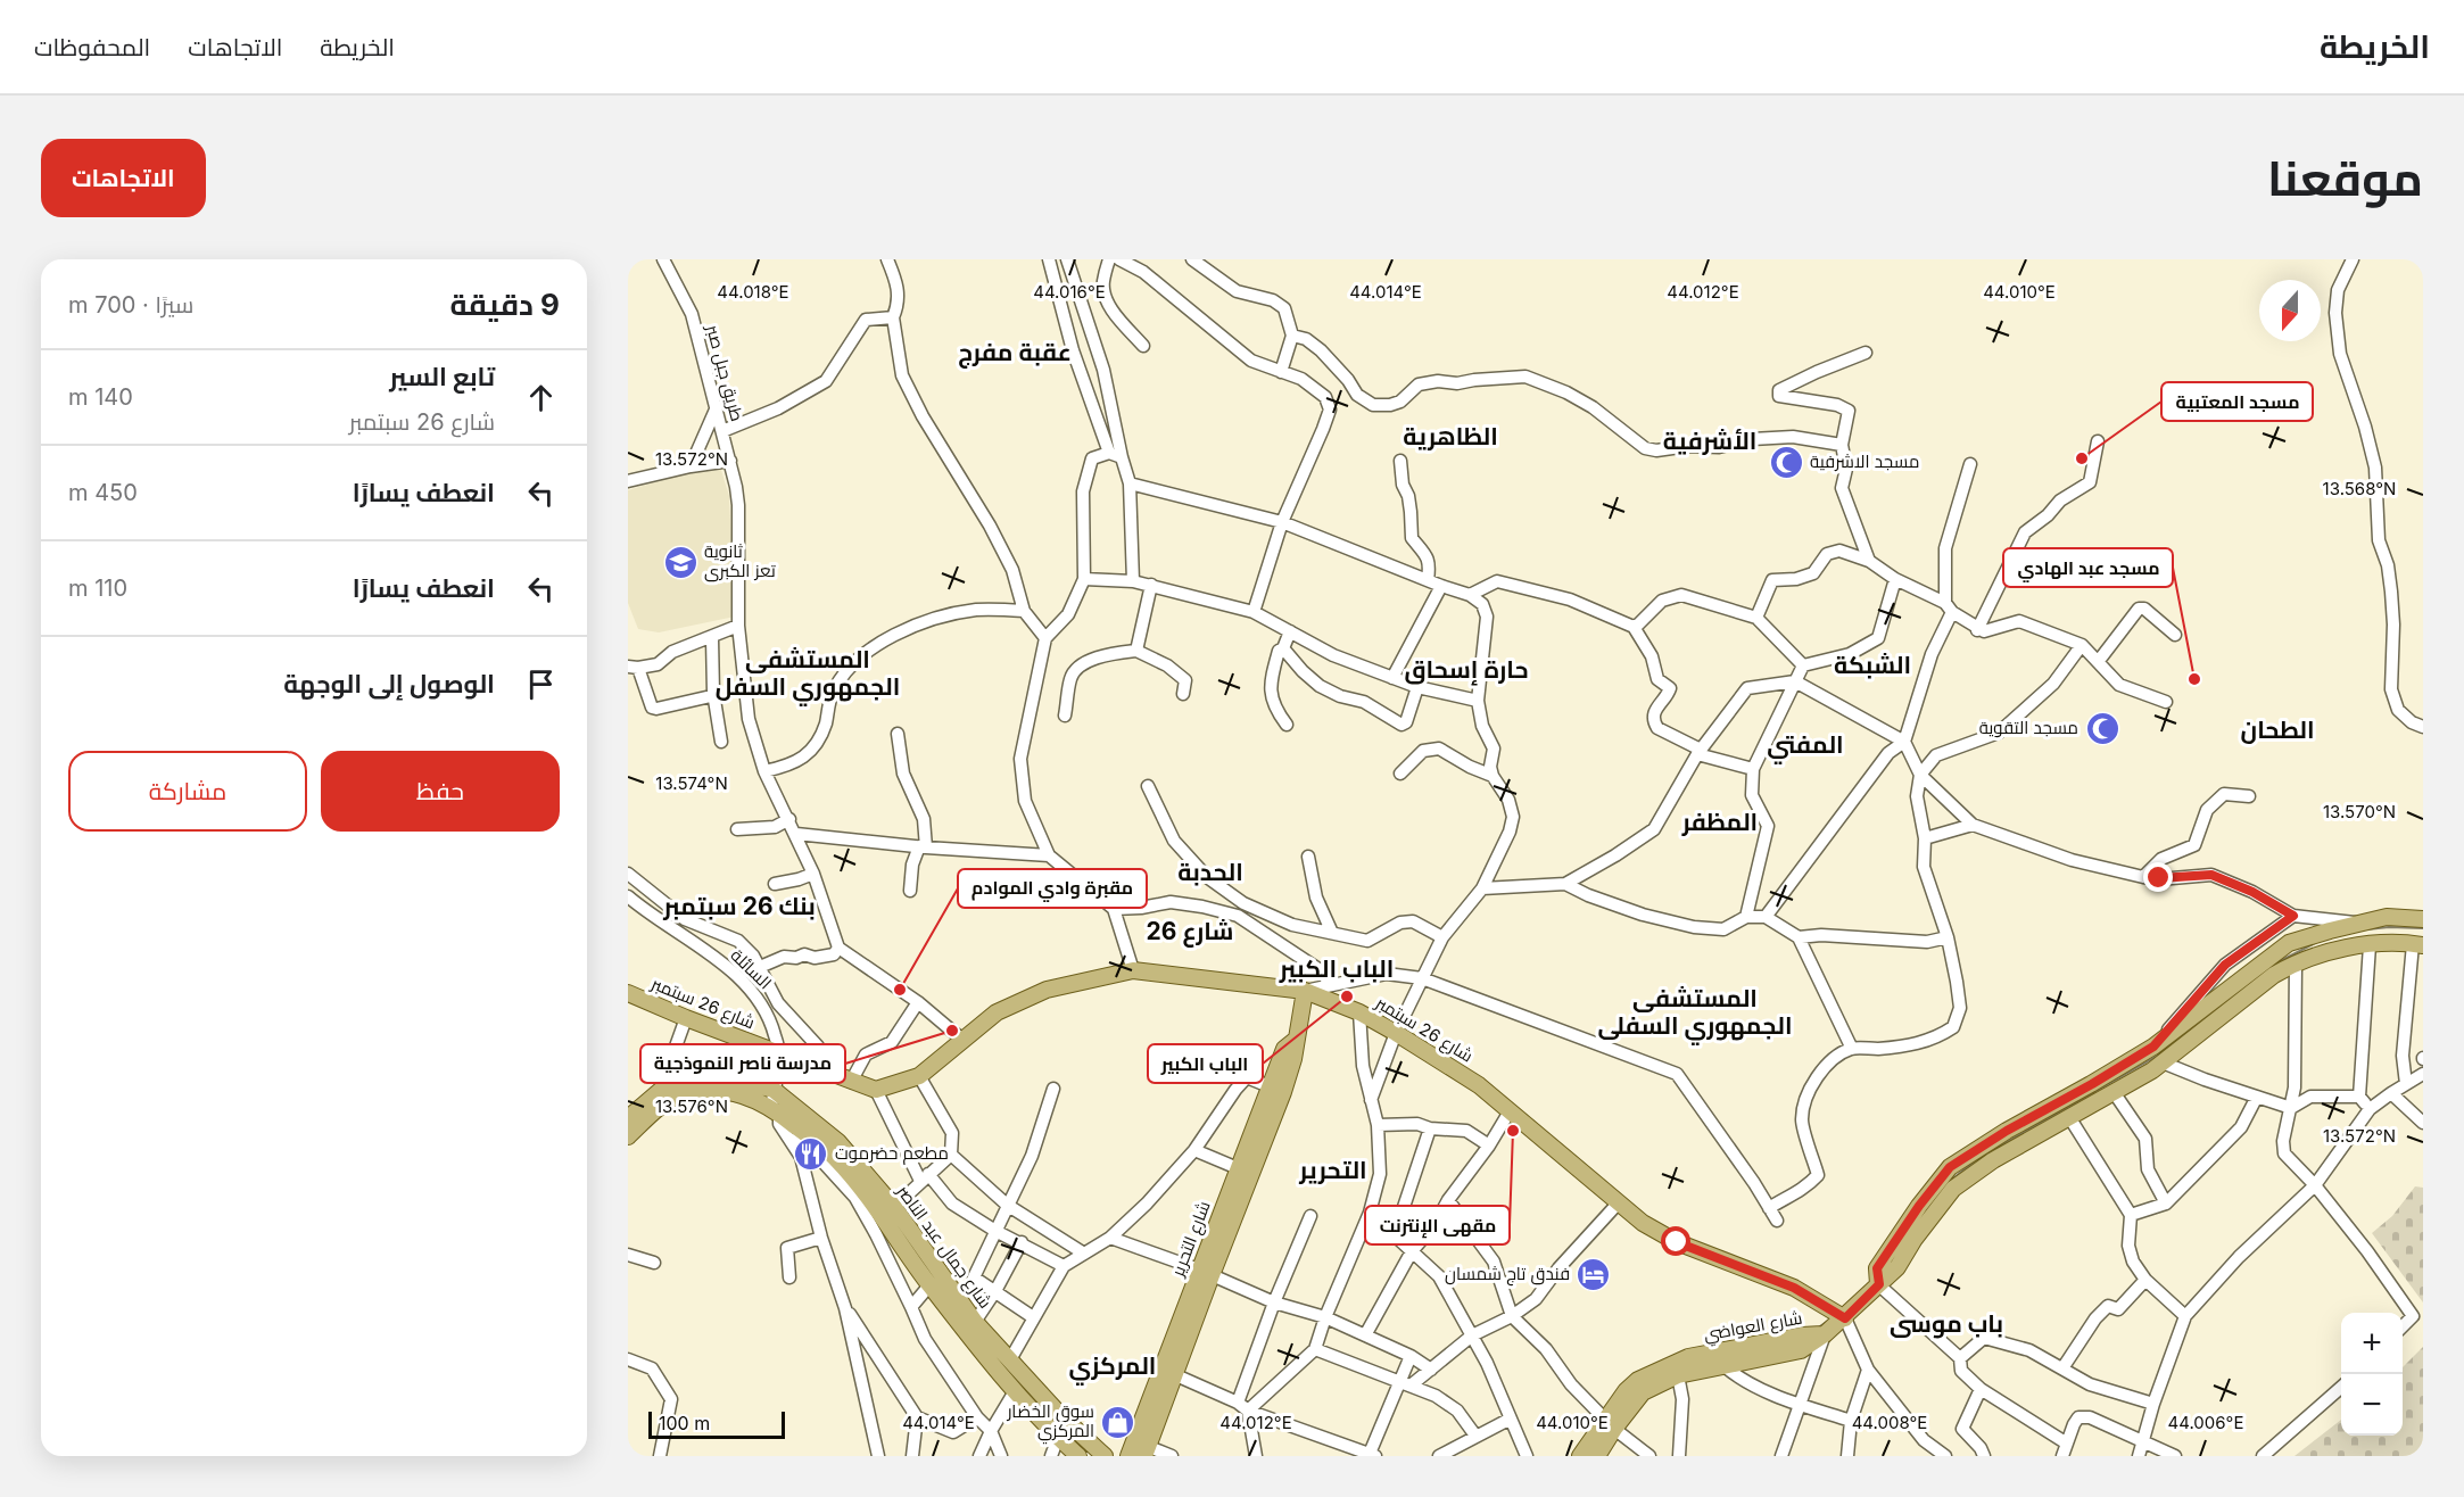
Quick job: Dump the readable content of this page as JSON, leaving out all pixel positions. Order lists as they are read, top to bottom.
{
  "streets": {
    "main road": [
      "شارع 26 سبتمبر",
      "شارع التحرير",
      "شارع جمال عبد الناصر",
      "شارع العواضي"
    ],
    "street": ["طريق جبل صبر", "السائلة"]
  },
  "crossings": [
    ["السائلة", "شارع 26 سبتمبر"],
    ["السائلة", "شارع جمال عبد الناصر"],
    ["شارع 26 سبتمبر", "شارع التحرير"]
  ],
  "districts": [
    "عقبة مفرج",
    "الظاهرية",
    "الأشرفية",
    "المستشفى الجمهوري السفل",
    "الشبكة",
    "حارة إسحاق",
    "الطحان",
    "المفتي",
    "المظفر",
    "الحدبة",
    "بنك 26 سبتمبر",
    "شارع 26",
    "الباب الكبير",
    "المستشفى الجمهوري السفلى",
    "التحرير",
    "باب موسى",
    "المركزي"
  ],
  "places": {
    "other": [
      "مسجد المعتبية",
      "مسجد عبد الهادي",
      "مقبرة وادي الموادم",
      "الباب الكبير",
      "مدرسة ناصر النموذجية",
      "مقهى الإنترنت"
    ],
    "mosque": ["مسجد الاشرفية", "مسجد التقوية"],
    "school or university": ["ثانوية تعز الكبرى"],
    "restaurant": ["مطعم حضرموت"],
    "hotel": ["فندق تاج شمسان"],
    "shop": ["سوق الخضار المركزي"]
  },
  "scale_bar": "100 m",
  "north": "bottom",
  "page": {
    "header": "الخريطة",
    "nav": ["الخريطة", "الاتجاهات", "المحفوظات"],
    "title": "موقعنا",
    "buttons": [
      "الاتجاهات",
      ["حفظ", "مشاركة"]
    ],
    "heading": ["9 دقيقة", "سيرًا · 700 m"],
    "list": [
      ["تابع السير", "شارع 26 سبتمبر", "140 m"],
      ["انعطف يسارًا", "450 m"],
      ["انعطف يسارًا", "110 m"],
      "الوصول إلى الوجهة"
    ],
    "map_buttons": ["+", "−"],
    "scale": "100 m"
  },
  "coordinates": [
    "44.018°E",
    "44.014°E",
    "44.012°E",
    "44.010°E",
    "44.016°E",
    "13.572°N",
    "13.568°N",
    "13.574°N",
    "13.570°N",
    "13.576°N",
    "44.008°E",
    "44.006°E"
  ]
}
